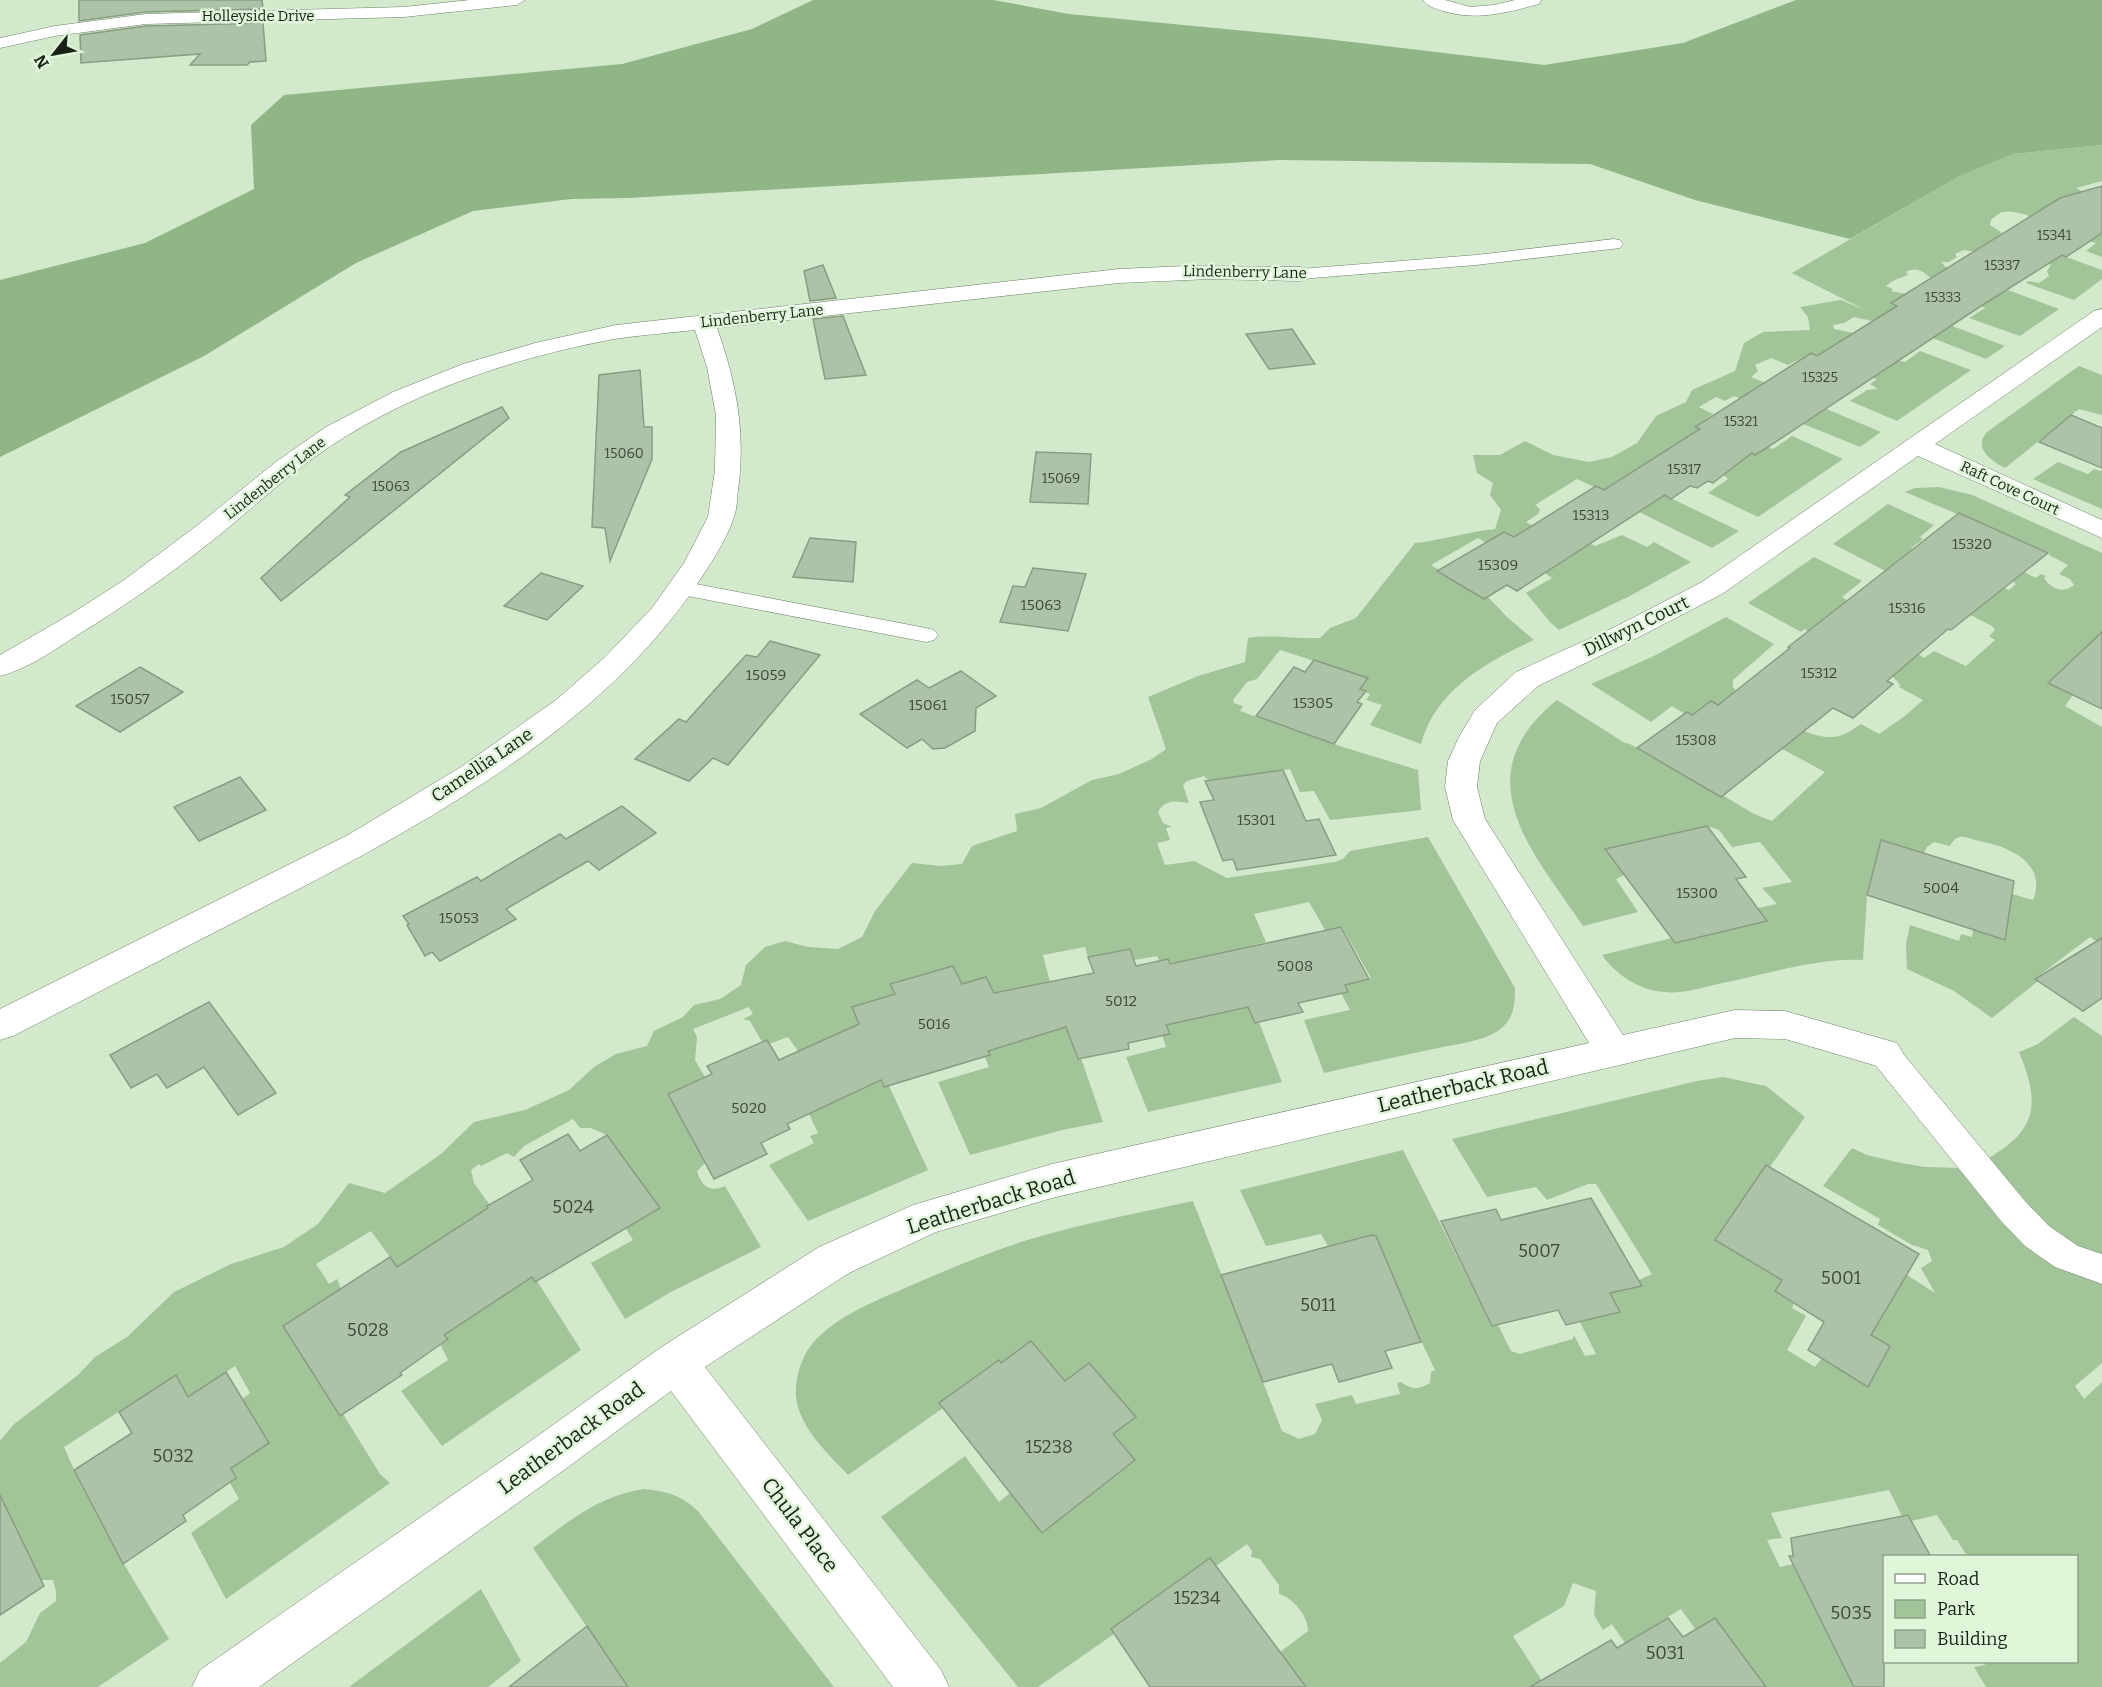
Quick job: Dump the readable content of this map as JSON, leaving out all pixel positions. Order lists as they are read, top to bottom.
{
  "streets": {
    "street": [
      "Holleyside Drive",
      "Lindenberry Lane",
      "Raft Cove Court",
      "Dillwyn Court",
      "Camellia Lane",
      "Leatherback Road",
      "Chula Place"
    ]
  },
  "crossings": [
    ["Lindenberry Lane", "Camellia Lane"],
    ["Raft Cove Court", "Dillwyn Court"],
    ["Dillwyn Court", "Leatherback Road"],
    ["Leatherback Road", "Chula Place"]
  ],
  "house_numbers": [
    "15341",
    "15337",
    "15333",
    "15325",
    "15321",
    "15060",
    "15317",
    "15069",
    "15063",
    "15313",
    "15320",
    "15309",
    "15063",
    "15316",
    "15312",
    "15059",
    "15057",
    "15305",
    "15061",
    "15308",
    "15301",
    "5004",
    "15300",
    "15053",
    "5008",
    "5012",
    "5016",
    "5020",
    "5024",
    "5007",
    "5001",
    "5011",
    "5028",
    "15238",
    "5032",
    "15234",
    "5035",
    "5031"
  ],
  "legend": ["Road", "Park", "Building"],
  "north": "bottom left"
}
